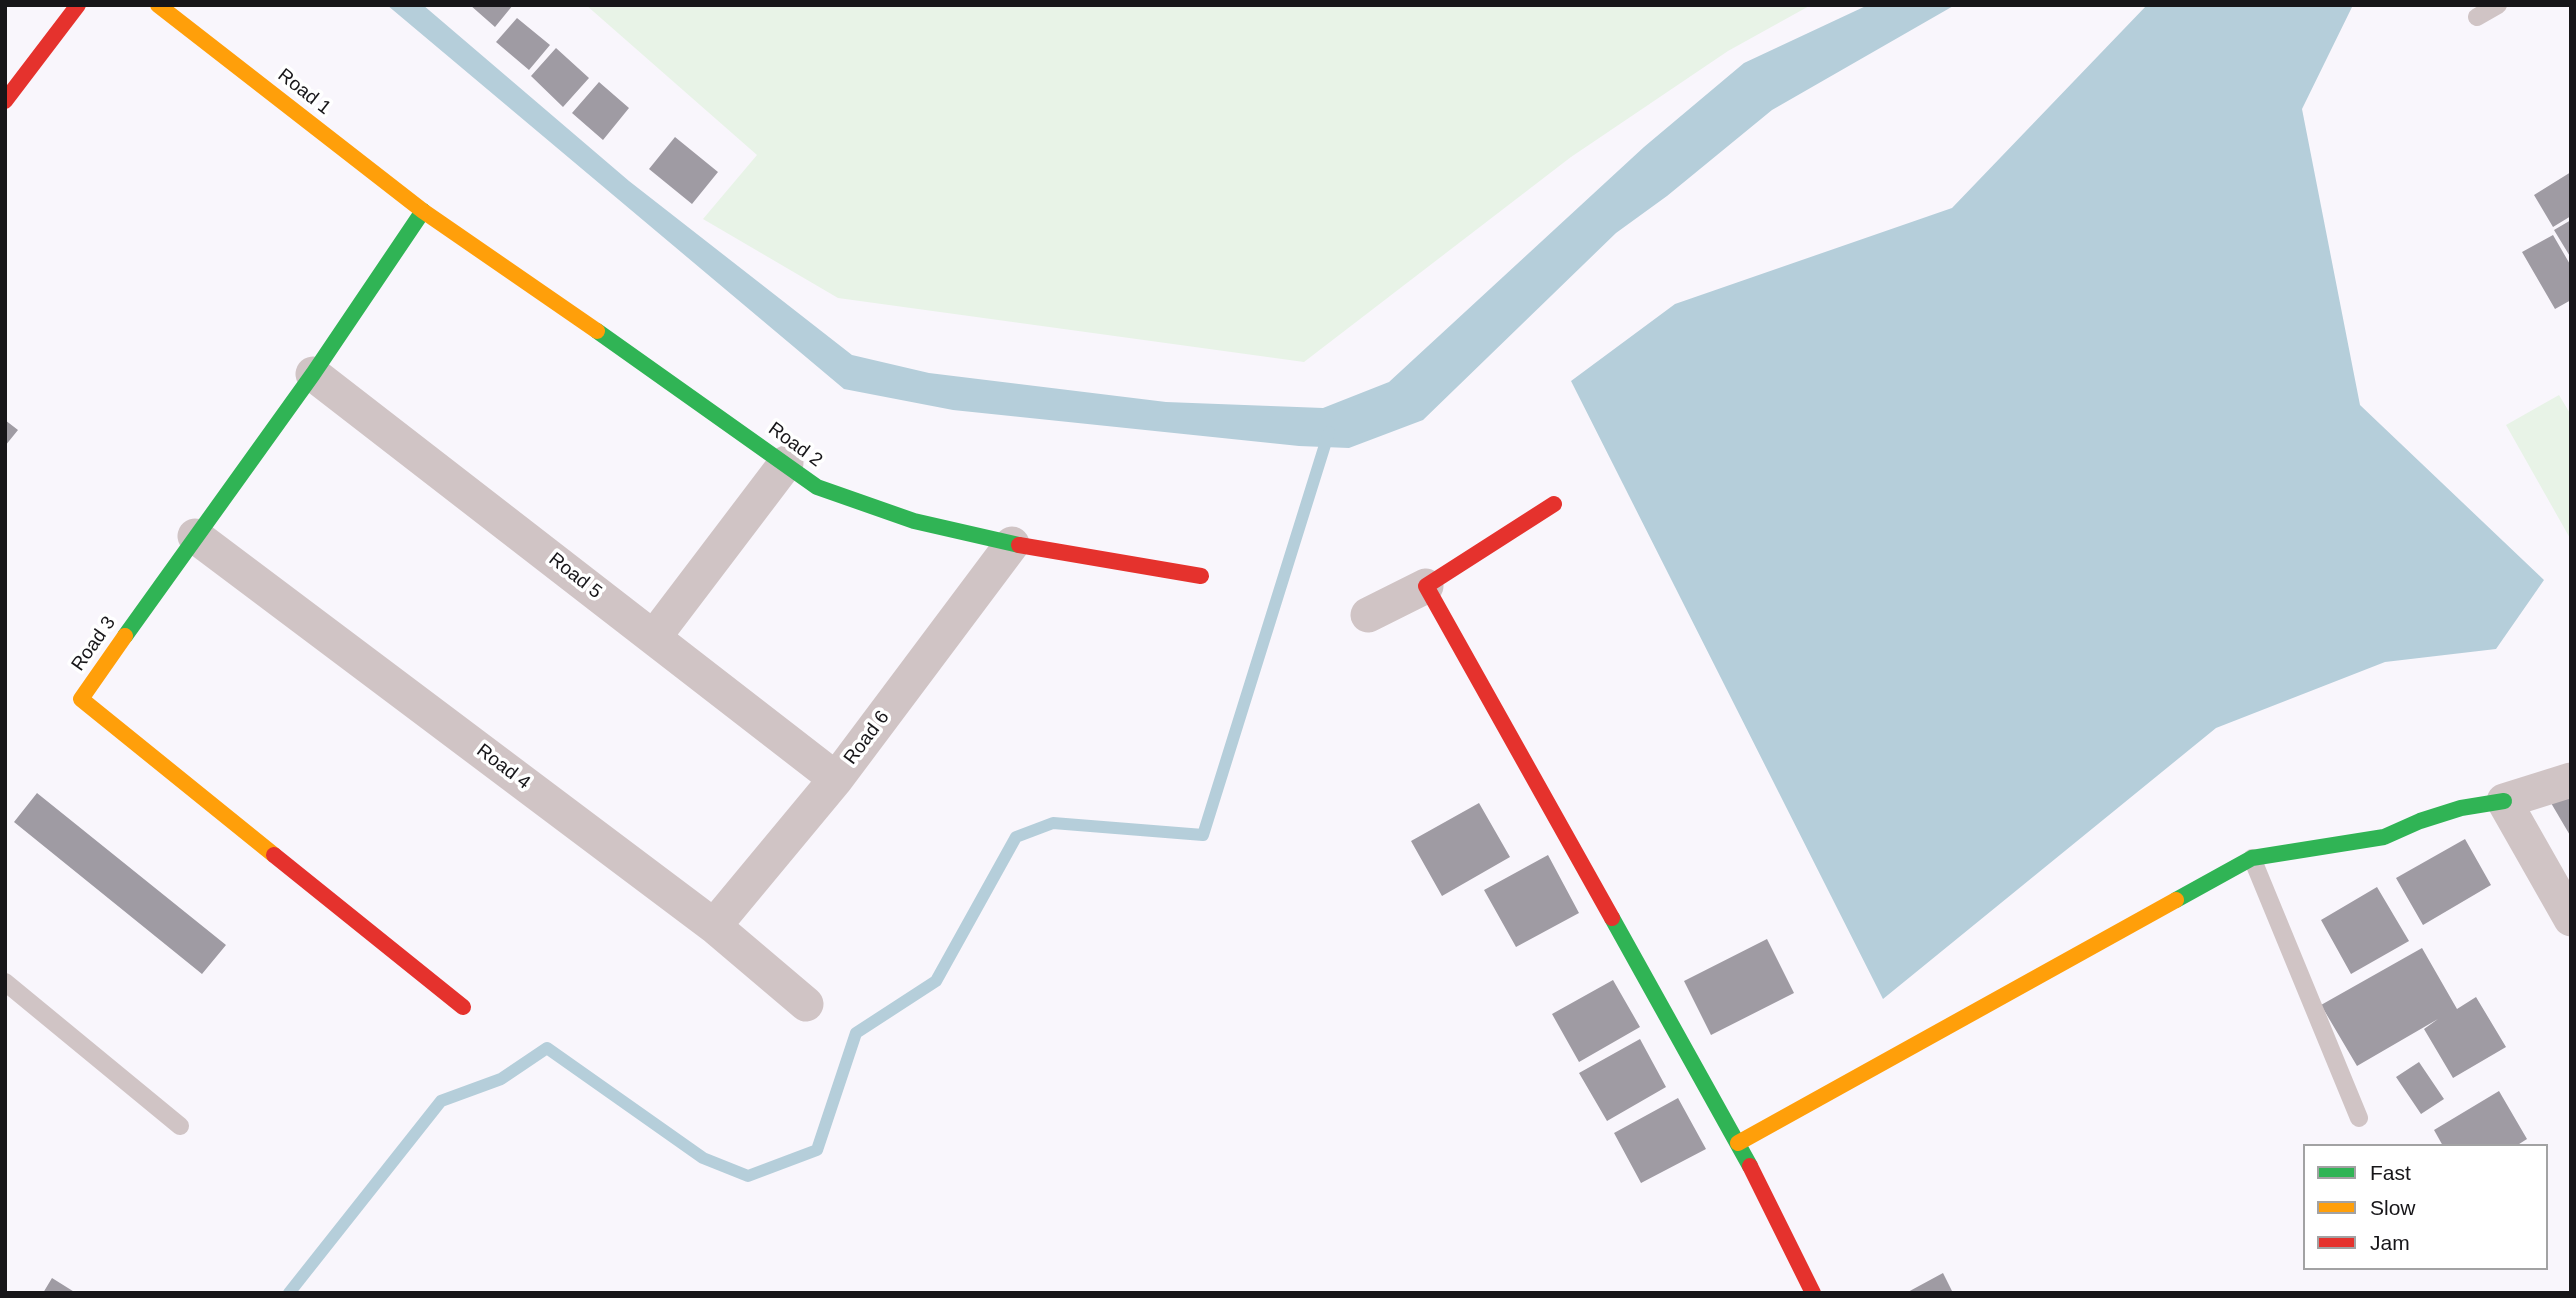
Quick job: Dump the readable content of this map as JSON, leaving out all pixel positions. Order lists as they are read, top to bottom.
{
  "streets": {
    "street": [
      "Road 1",
      "Road 2",
      "Road 5",
      "Road 3",
      "Road 6",
      "Road 4"
    ]
  },
  "crossings": [
    ["Road 1", "Road 2"],
    ["Road 1", "Road 3"],
    ["Road 2", "Road 3"],
    ["Road 2", "Road 6"],
    ["Road 5", "Road 3"],
    ["Road 5", "Road 6"],
    ["Road 3", "Road 4"],
    ["Road 6", "Road 4"]
  ],
  "legend": ["Fast", "Slow", "Jam"]
}
